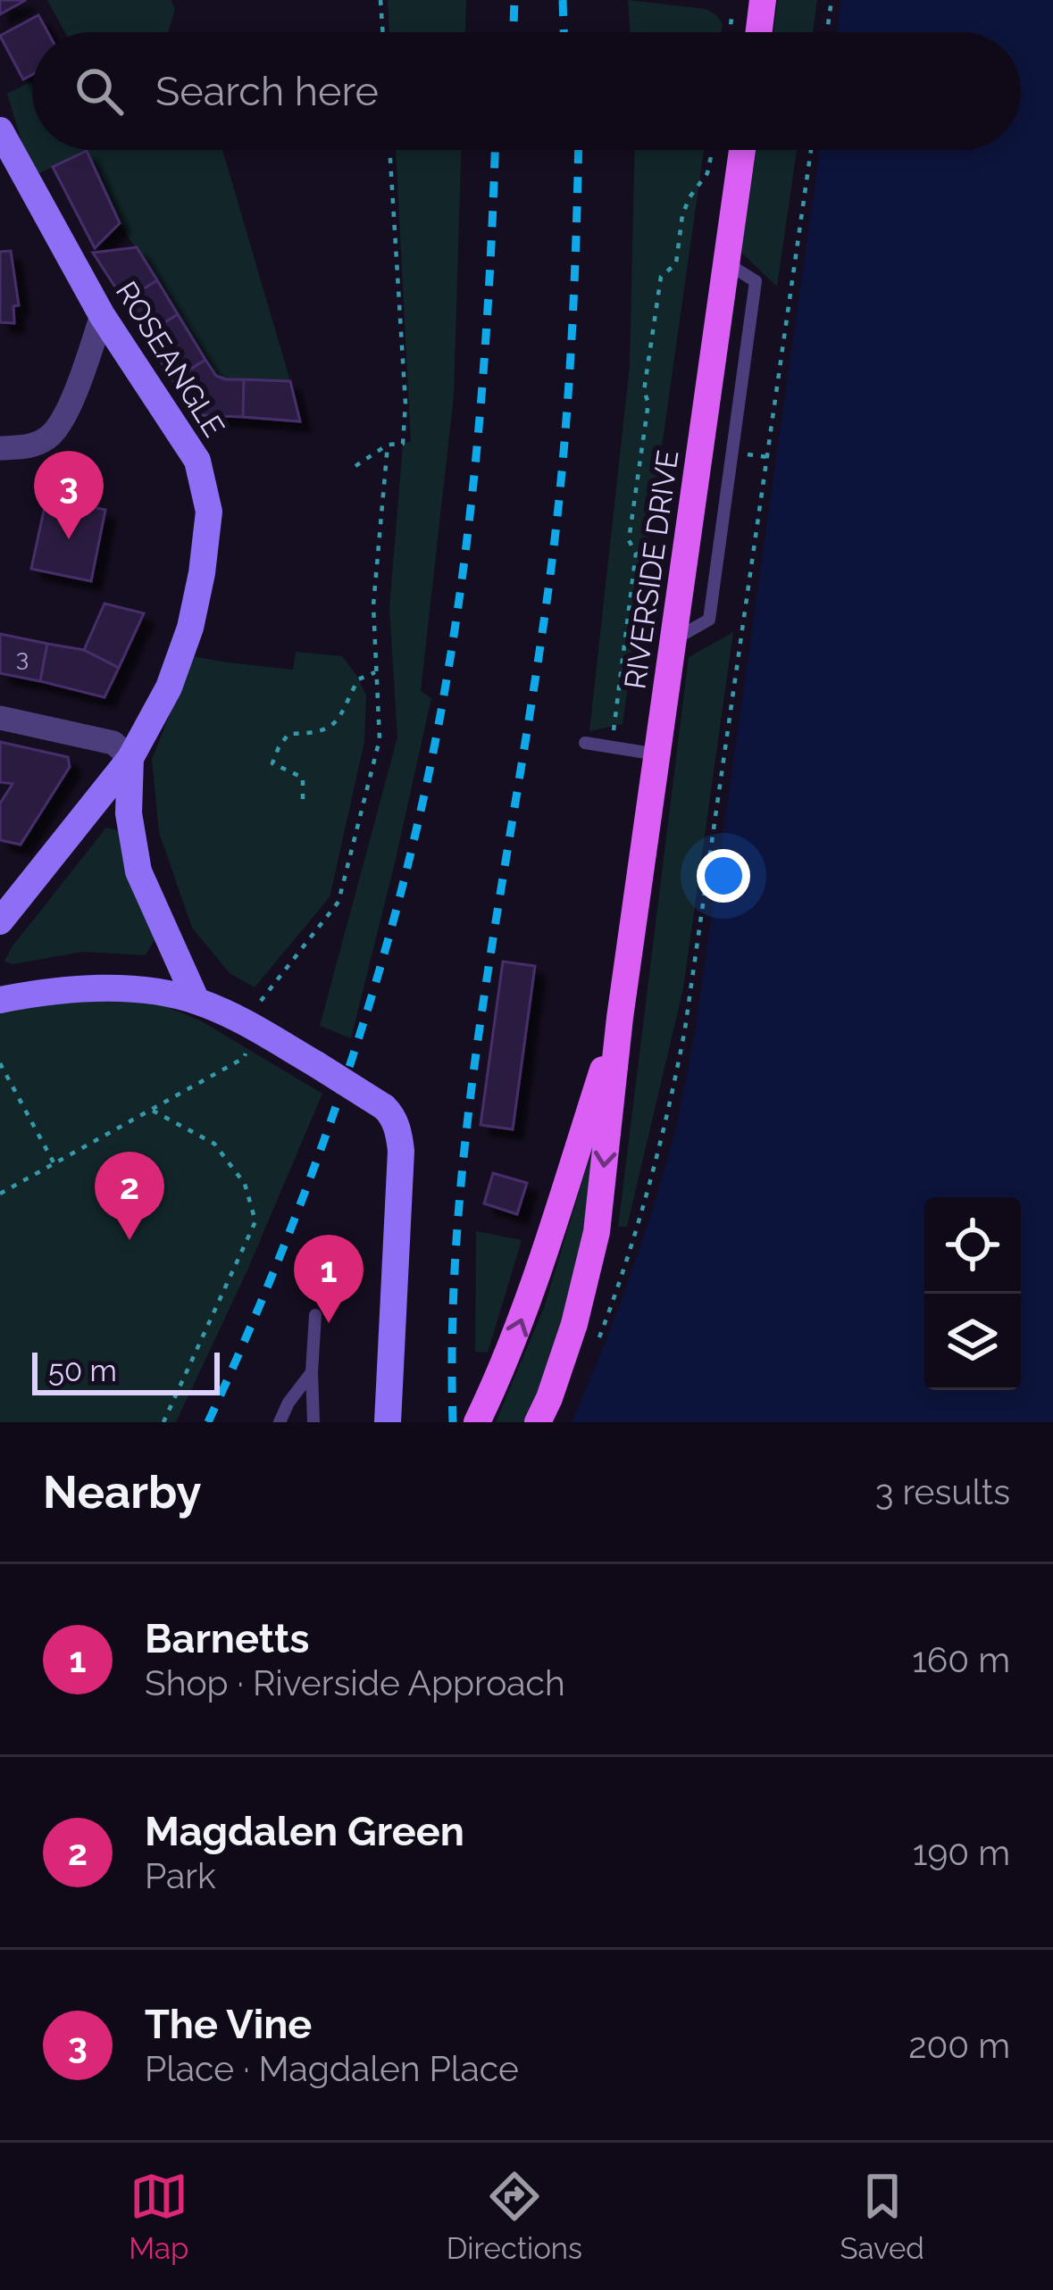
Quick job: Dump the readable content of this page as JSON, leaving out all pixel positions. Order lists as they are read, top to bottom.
{
  "streets": {
    "main road": ["RIVERSIDE DRIVE"],
    "street": ["ROSEANGLE"]
  },
  "house_numbers": ["3"],
  "scale_bar": "50 m",
  "page": {
    "search": "Search here",
    "pins": ["3", "2", "1"],
    "scale": "50 m",
    "heading": ["Nearby", "3 results"],
    "list": [
      {
        "mark": "1",
        "name": "Barnetts",
        "note": "Shop · Riverside Approach",
        "value": "160 m"
      },
      {
        "mark": "2",
        "name": "Magdalen Green",
        "note": "Park",
        "value": "190 m"
      },
      {
        "mark": "3",
        "name": "The Vine",
        "note": "Place · Magdalen Place",
        "value": "200 m"
      }
    ],
    "nav": ["Map", "Directions", "Saved"]
  }
}
